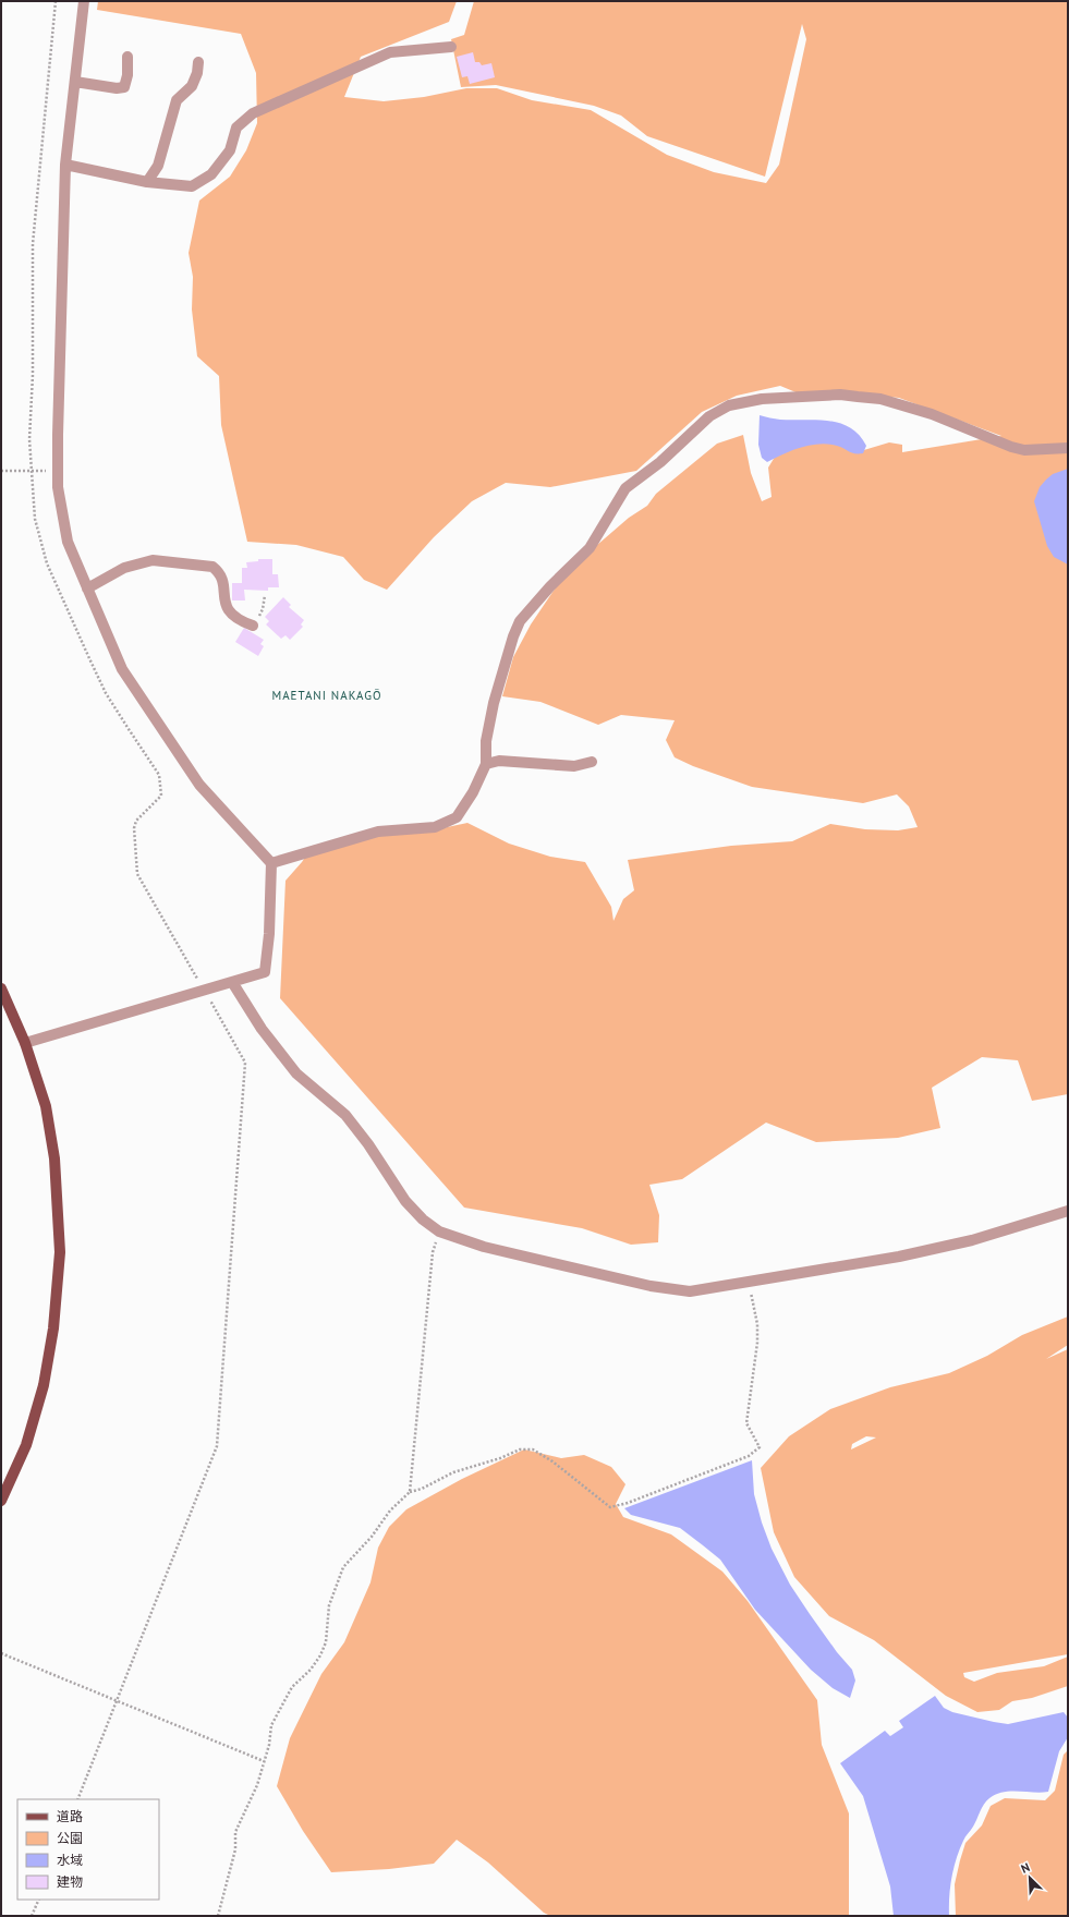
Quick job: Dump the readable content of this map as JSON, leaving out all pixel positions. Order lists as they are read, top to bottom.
{
  "districts": ["MAETANI NAKAGŌ"],
  "legend": [
    "道路",
    "公園",
    "水域",
    "建物"
  ],
  "north": "top left"
}
